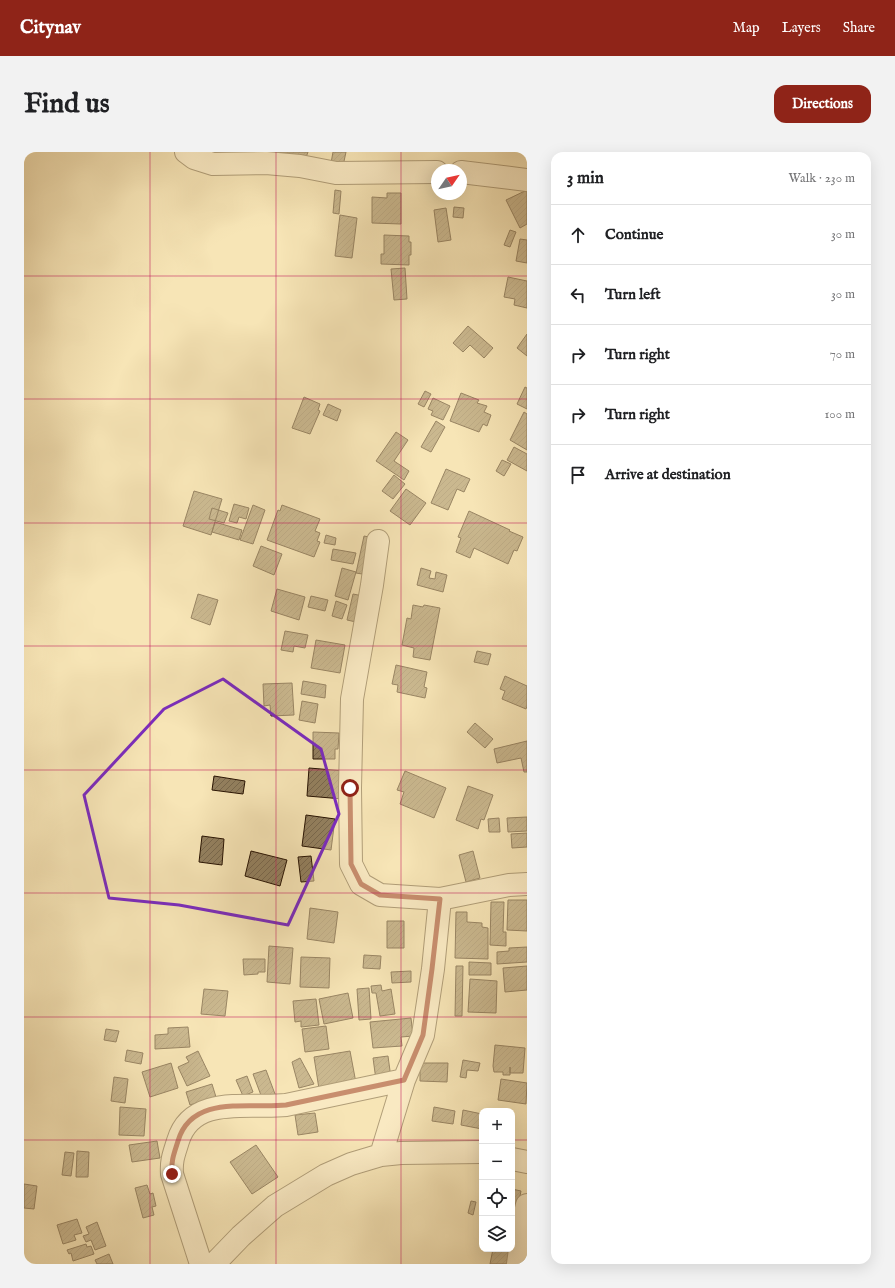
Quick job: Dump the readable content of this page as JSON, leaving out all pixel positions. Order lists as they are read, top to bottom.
{
  "north": "top right",
  "page": {
    "header": "Citynav",
    "nav": ["Map", "Layers", "Share"],
    "buttons": "Directions",
    "title": "Find us",
    "heading": ["3 min", "Walk · 230 m"],
    "list": [
      ["Continue", "30 m"],
      ["Turn left", "30 m"],
      ["Turn right", "70 m"],
      ["Turn right", "100 m"],
      "Arrive at destination"
    ],
    "map_buttons": ["+", "−"]
  }
}
